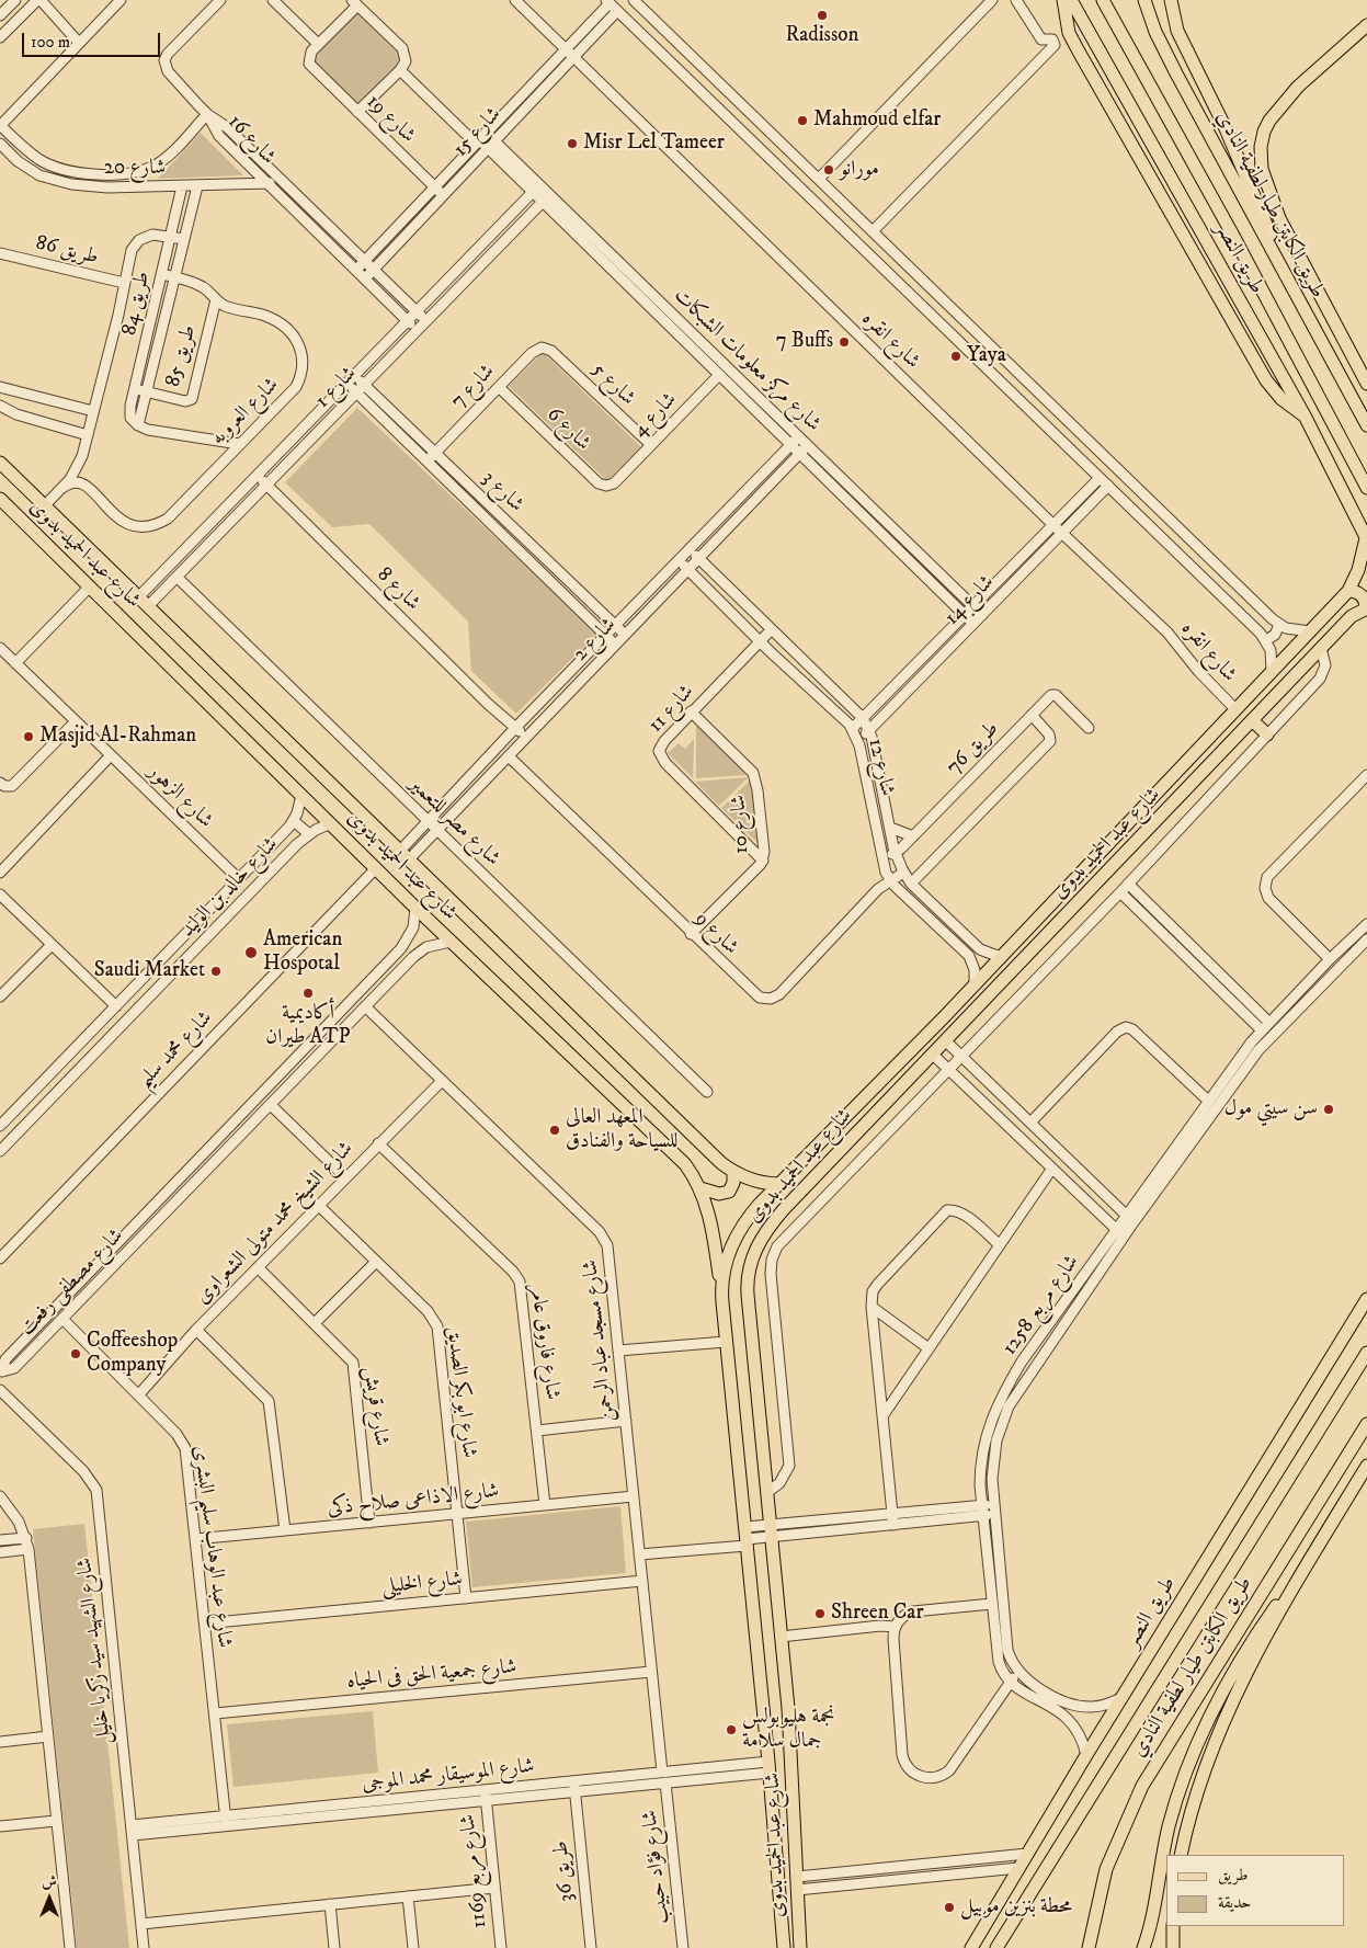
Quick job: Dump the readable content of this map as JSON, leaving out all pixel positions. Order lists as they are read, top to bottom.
{
  "streets": {
    "main road": ["طريق الكابتن طيار لطفية النادي", "طريق النصر", "شارع عبد الحميد بدوى"],
    "street": [
      "شارع 19",
      "شارع 15",
      "شارع 16",
      "شارع 20",
      "طريق 86",
      "طريق 84",
      "شارع انقره",
      "طريق 85",
      "شارع مركز معلومات الشبكات",
      "شارع 5",
      "شارع 7",
      "شارع 1",
      "شارع العروبه",
      "شارع 4",
      "شارع 6",
      "شارع 3",
      "شارع 8",
      "شارع 14",
      "شارع 2",
      "شارع 11",
      "طريق 76",
      "شارع 12",
      "شارع الزهور",
      "شارع مصر للتعمير",
      "شارع 10",
      "شارع خالد بن الوليد",
      "شارع 9",
      "شارع محمد سليم",
      "شارع الشيخ محمد متولى الشعراوى",
      "شارع مصطفى رفعت",
      "شارع مربع 1258",
      "شارع مسجد عباد الرحمن",
      "شارع فاروق عامر",
      "شارع ابو بكر الصديق",
      "شارع قريش",
      "شارع الاذاعى صلاح ذكى",
      "شارع عبد الوهاب سليم البشرى",
      "شارع الخليلى",
      "شارع الشهيد سيد زكريا خليل",
      "شارع جمعية الحق فى الحياه",
      "شارع الموسيقار محمد الموجى",
      "شارع فؤاد حبيب",
      "شارع مربع 1169",
      "طريق 36"
    ]
  },
  "crossings": [
    ["شارع 19", "شارع 15"],
    ["شارع 15", "شارع 16"],
    ["شارع 15", "شارع انقره"],
    ["شارع 15", "شارع مركز معلومات الشبكات"],
    ["شارع 16", "شارع 20"],
    ["شارع 16", "شارع 1"],
    ["شارع 20", "طريق 84"],
    ["طريق النصر", "شارع عبد الحميد بدوى"],
    ["طريق 84", "طريق 85"],
    ["طريق 84", "شارع العروبه"],
    ["شارع انقره", "شارع عبد الحميد بدوى"],
    ["شارع انقره", "شارع 14"],
    ["طريق 85", "شارع العروبه"],
    ["شارع مركز معلومات الشبكات", "شارع 1"],
    ["شارع مركز معلومات الشبكات", "شارع 4"],
    ["شارع مركز معلومات الشبكات", "شارع 14"],
    ["شارع مركز معلومات الشبكات", "شارع 2"],
    ["شارع 5", "شارع 7"],
    ["شارع 5", "شارع 4"],
    ["شارع 7", "شارع 6"],
    ["شارع 7", "شارع 3"],
    ["شارع 1", "شارع 3"],
    ["شارع 1", "شارع عبد الحميد بدوى"],
    ["شارع 1", "شارع 8"],
    ["شارع 1", "شارع مصر للتعمير"],
    ["شارع 4", "شارع 6"],
    ["شارع 3", "شارع 2"],
    ["شارع عبد الحميد بدوى", "شارع 2"],
    ["شارع عبد الحميد بدوى", "شارع 12"],
    ["شارع عبد الحميد بدوى", "شارع خالد بن الوليد"],
    ["شارع عبد الحميد بدوى", "شارع محمد سليم"],
    ["شارع عبد الحميد بدوى", "شارع مصطفى رفعت"],
    ["شارع عبد الحميد بدوى", "شارع الموسيقار محمد الموجى"],
    ["شارع 8", "شارع 2"],
    ["شارع 14", "شارع 12"],
    ["شارع 2", "شارع 12"],
    ["شارع 2", "شارع مصر للتعمير"],
    ["شارع 2", "شارع 9"],
    ["شارع 11", "شارع 12"],
    ["شارع 11", "شارع 10"],
    ["طريق 76", "شارع 12"],
    ["شارع 12", "شارع 9"],
    ["شارع الزهور", "شارع خالد بن الوليد"],
    ["شارع 10", "شارع 9"],
    ["شارع الشيخ محمد متولى الشعراوى", "شارع مسجد عباد الرحمن"],
    ["شارع الشيخ محمد متولى الشعراوى", "شارع فاروق عامر"],
    ["شارع الشيخ محمد متولى الشعراوى", "شارع ابو بكر الصديق"],
    ["شارع الشيخ محمد متولى الشعراوى", "شارع قريش"],
    ["شارع الشيخ محمد متولى الشعراوى", "شارع عبد الوهاب سليم البشرى"],
    ["شارع مصطفى رفعت", "شارع مسجد عباد الرحمن"],
    ["شارع مصطفى رفعت", "شارع عبد الوهاب سليم البشرى"],
    ["شارع مسجد عباد الرحمن", "شارع الاذاعى صلاح ذكى"],
    ["شارع مسجد عباد الرحمن", "شارع الخليلى"],
    ["شارع مسجد عباد الرحمن", "شارع جمعية الحق فى الحياه"],
    ["شارع مسجد عباد الرحمن", "شارع الموسيقار محمد الموجى"],
    ["شارع مسجد عباد الرحمن", "شارع فؤاد حبيب"],
    ["شارع فاروق عامر", "شارع الاذاعى صلاح ذكى"],
    ["شارع ابو بكر الصديق", "شارع الاذاعى صلاح ذكى"],
    ["شارع ابو بكر الصديق", "شارع الخليلى"],
    ["شارع قريش", "شارع الاذاعى صلاح ذكى"],
    ["شارع الاذاعى صلاح ذكى", "شارع عبد الوهاب سليم البشرى"],
    ["شارع عبد الوهاب سليم البشرى", "شارع الخليلى"],
    ["شارع عبد الوهاب سليم البشرى", "شارع جمعية الحق فى الحياه"],
    ["شارع عبد الوهاب سليم البشرى", "شارع الموسيقار محمد الموجى"],
    ["شارع الشهيد سيد زكريا خليل", "شارع الموسيقار محمد الموجى"],
    ["شارع الموسيقار محمد الموجى", "شارع فؤاد حبيب"],
    ["شارع الموسيقار محمد الموجى", "شارع مربع 1169"],
    ["شارع الموسيقار محمد الموجى", "طريق 36"]
  ],
  "places": [
    "Radisson",
    "Mahmoud elfar",
    "Misr Lel Tameer",
    "مورانو",
    "7 Buffs",
    "Yaya",
    "Masjid Al-Rahman",
    "American Hospotal",
    "Saudi Market",
    "أكاديمية طيران ATP",
    "سن سيتي مول",
    "المعهد العالى للسياحة والفنادق",
    "Coffeeshop Company",
    "Shreen Car",
    "نجمة هليوبولس جمال سلامة",
    "محطة بنزين موبيل"
  ],
  "legend": ["طريق", "حديقة"],
  "scale_bar": "100 m",
  "north": "top"
}
